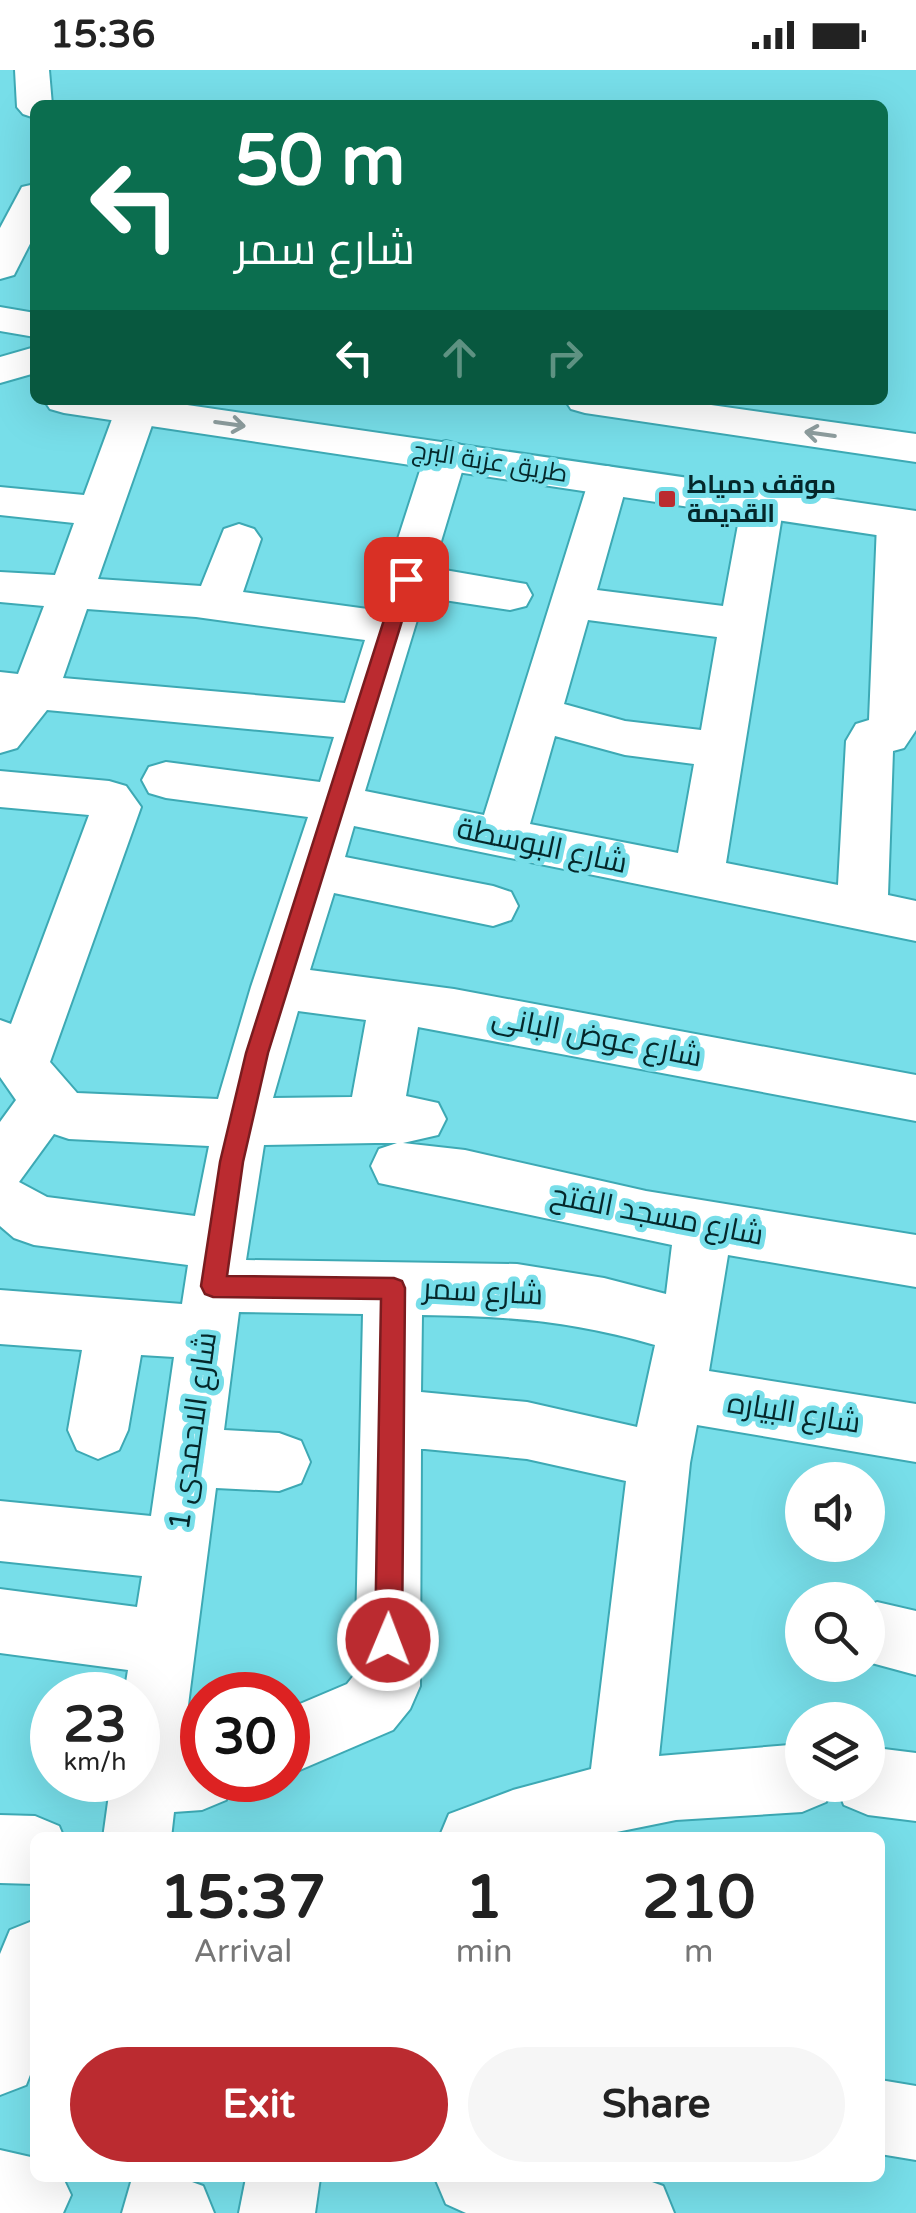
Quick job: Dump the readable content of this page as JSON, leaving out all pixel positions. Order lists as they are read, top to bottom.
{
  "streets": {
    "street": [
      "طريق عزبة البرج",
      "شارع البوسطة",
      "شارع عوض البانى",
      "شارع مسجد الفتح",
      "شارع سمر",
      "شارع البياره",
      "شارع الاحمدى 1"
    ]
  },
  "crossings": [
    ["طريق عزبة البرج", "شارع الاحمدى 1"],
    ["شارع البوسطة", "شارع الاحمدى 1"],
    ["شارع عوض البانى", "شارع الاحمدى 1"],
    ["شارع مسجد الفتح", "شارع الاحمدى 1"],
    ["شارع سمر", "شارع الاحمدى 1"]
  ],
  "places": {
    "transit": ["موقف دمياط القديمة"]
  },
  "page": {
    "status": "15:36",
    "turn": ["50 m", "شارع سمر"],
    "speed": "23 km/h",
    "limit": "30",
    "eta": [
      "15:37",
      "Arrival",
      "1",
      "min",
      "210",
      "m"
    ],
    "buttons": ["Exit", "Share"]
  }
}
